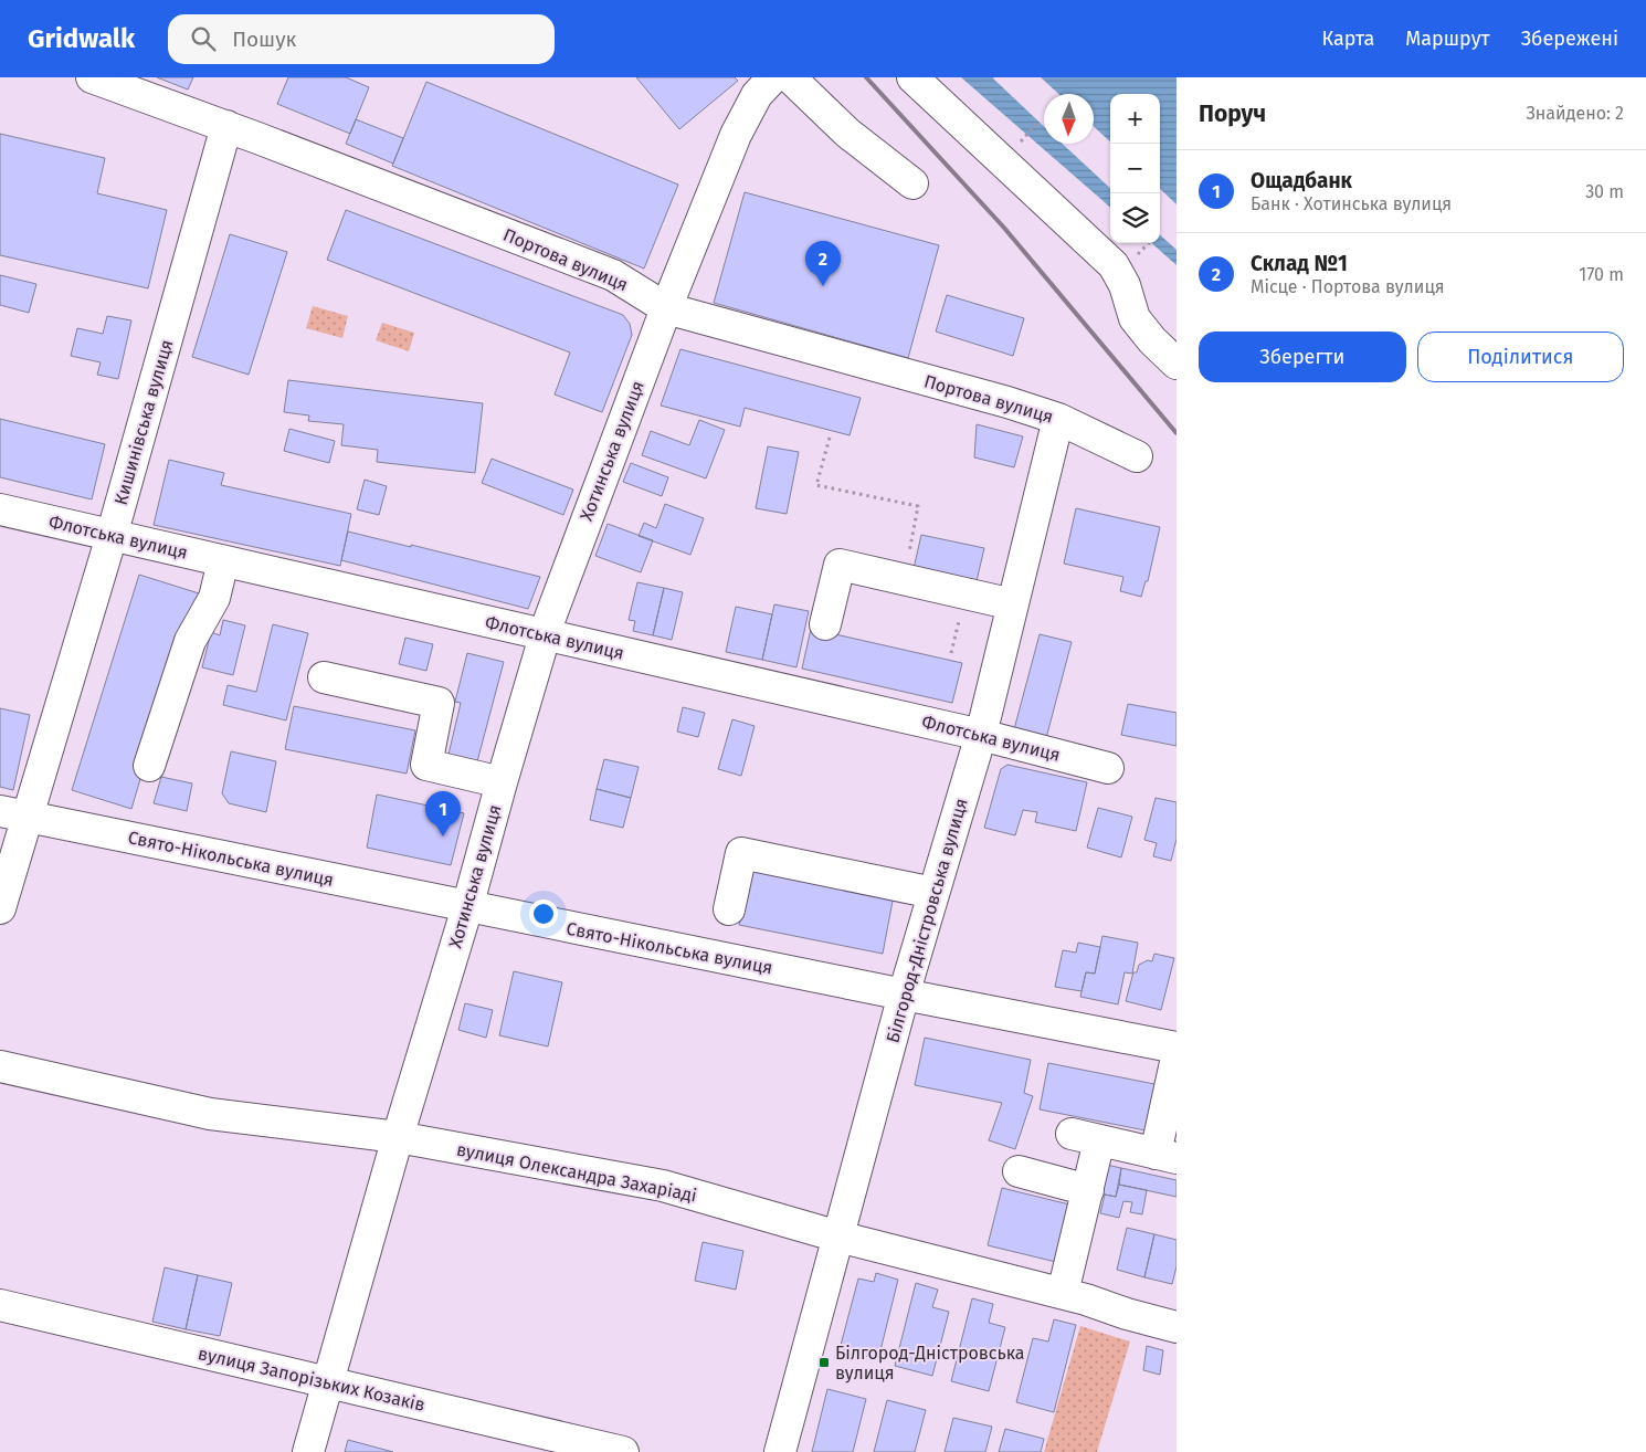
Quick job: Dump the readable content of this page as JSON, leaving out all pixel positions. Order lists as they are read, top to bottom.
{
  "streets": {
    "street": [
      "Портова вулиця",
      "Кишинівська вулиця",
      "Хотинська вулиця",
      "Флотська вулиця",
      "Свято-Нікольська вулиця",
      "Білгород-Дністровська вулиця",
      "вулиця Олександра Захаріаді",
      "вулиця Запорізьких Козаків"
    ]
  },
  "crossings": [
    ["Портова вулиця", "Кишинівська вулиця"],
    ["Портова вулиця", "Хотинська вулиця"],
    ["Портова вулиця", "Білгород-Дністровська вулиця"],
    ["Кишинівська вулиця", "Флотська вулиця"],
    ["Кишинівська вулиця", "Свято-Нікольська вулиця"],
    ["Хотинська вулиця", "Флотська вулиця"],
    ["Хотинська вулиця", "Свято-Нікольська вулиця"],
    ["Хотинська вулиця", "вулиця Олександра Захаріаді"],
    ["Хотинська вулиця", "вулиця Запорізьких Козаків"],
    ["Флотська вулиця", "Білгород-Дністровська вулиця"],
    ["Свято-Нікольська вулиця", "Білгород-Дністровська вулиця"],
    ["Білгород-Дністровська вулиця", "вулиця Олександра Захаріаді"]
  ],
  "places": {
    "transit": ["Білгород-Дністровська вулиця"]
  },
  "north": "bottom",
  "page": {
    "header": "Gridwalk",
    "search": "Пошук",
    "nav": ["Карта", "Маршрут", "Збережені"],
    "heading": ["Поруч", "Знайдено: 2"],
    "map_buttons": ["+", "−"],
    "list": [
      {
        "mark": "1",
        "name": "Ощадбанк",
        "note": "Банк · Хотинська вулиця",
        "value": "30 m"
      },
      {
        "mark": "2",
        "name": "Склад №1",
        "note": "Місце · Портова вулиця",
        "value": "170 m"
      }
    ],
    "pins": ["2", "1"],
    "buttons": ["Зберегти", "Поділитися"]
  }
}
